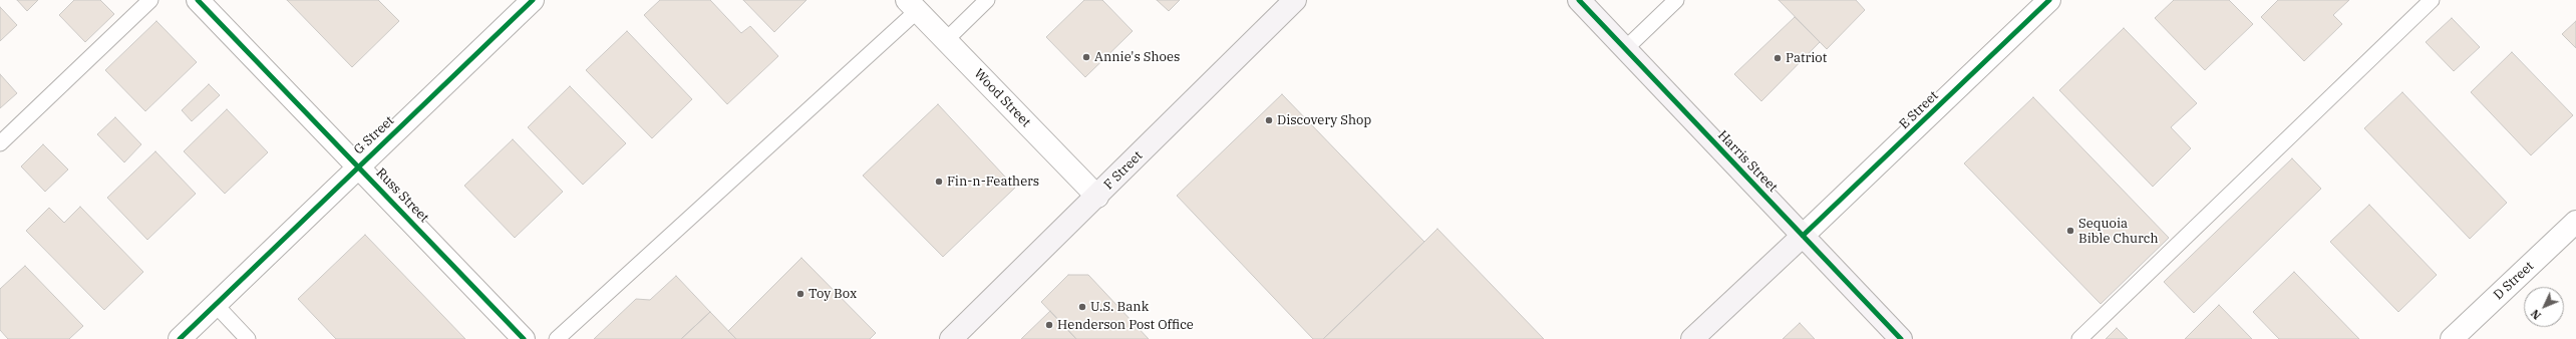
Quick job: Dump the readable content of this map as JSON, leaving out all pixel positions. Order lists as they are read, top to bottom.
{
  "streets": {
    "main road": ["E Street", "Harris Street", "F Street"],
    "street": [
      "Wood Street",
      "G Street",
      "Russ Street",
      "D Street"
    ]
  },
  "crossings": [
    ["Wood Street", "F Street"],
    ["E Street", "Harris Street"],
    ["G Street", "Russ Street"]
  ],
  "places": [
    "Annie's Shoes",
    "Patriot",
    "Discovery Shop",
    "Fin-n-Feathers",
    "Sequoia Bible Church",
    "Toy Box",
    "U.S. Bank",
    "Henderson Post Office"
  ],
  "north": "bottom left"
}
